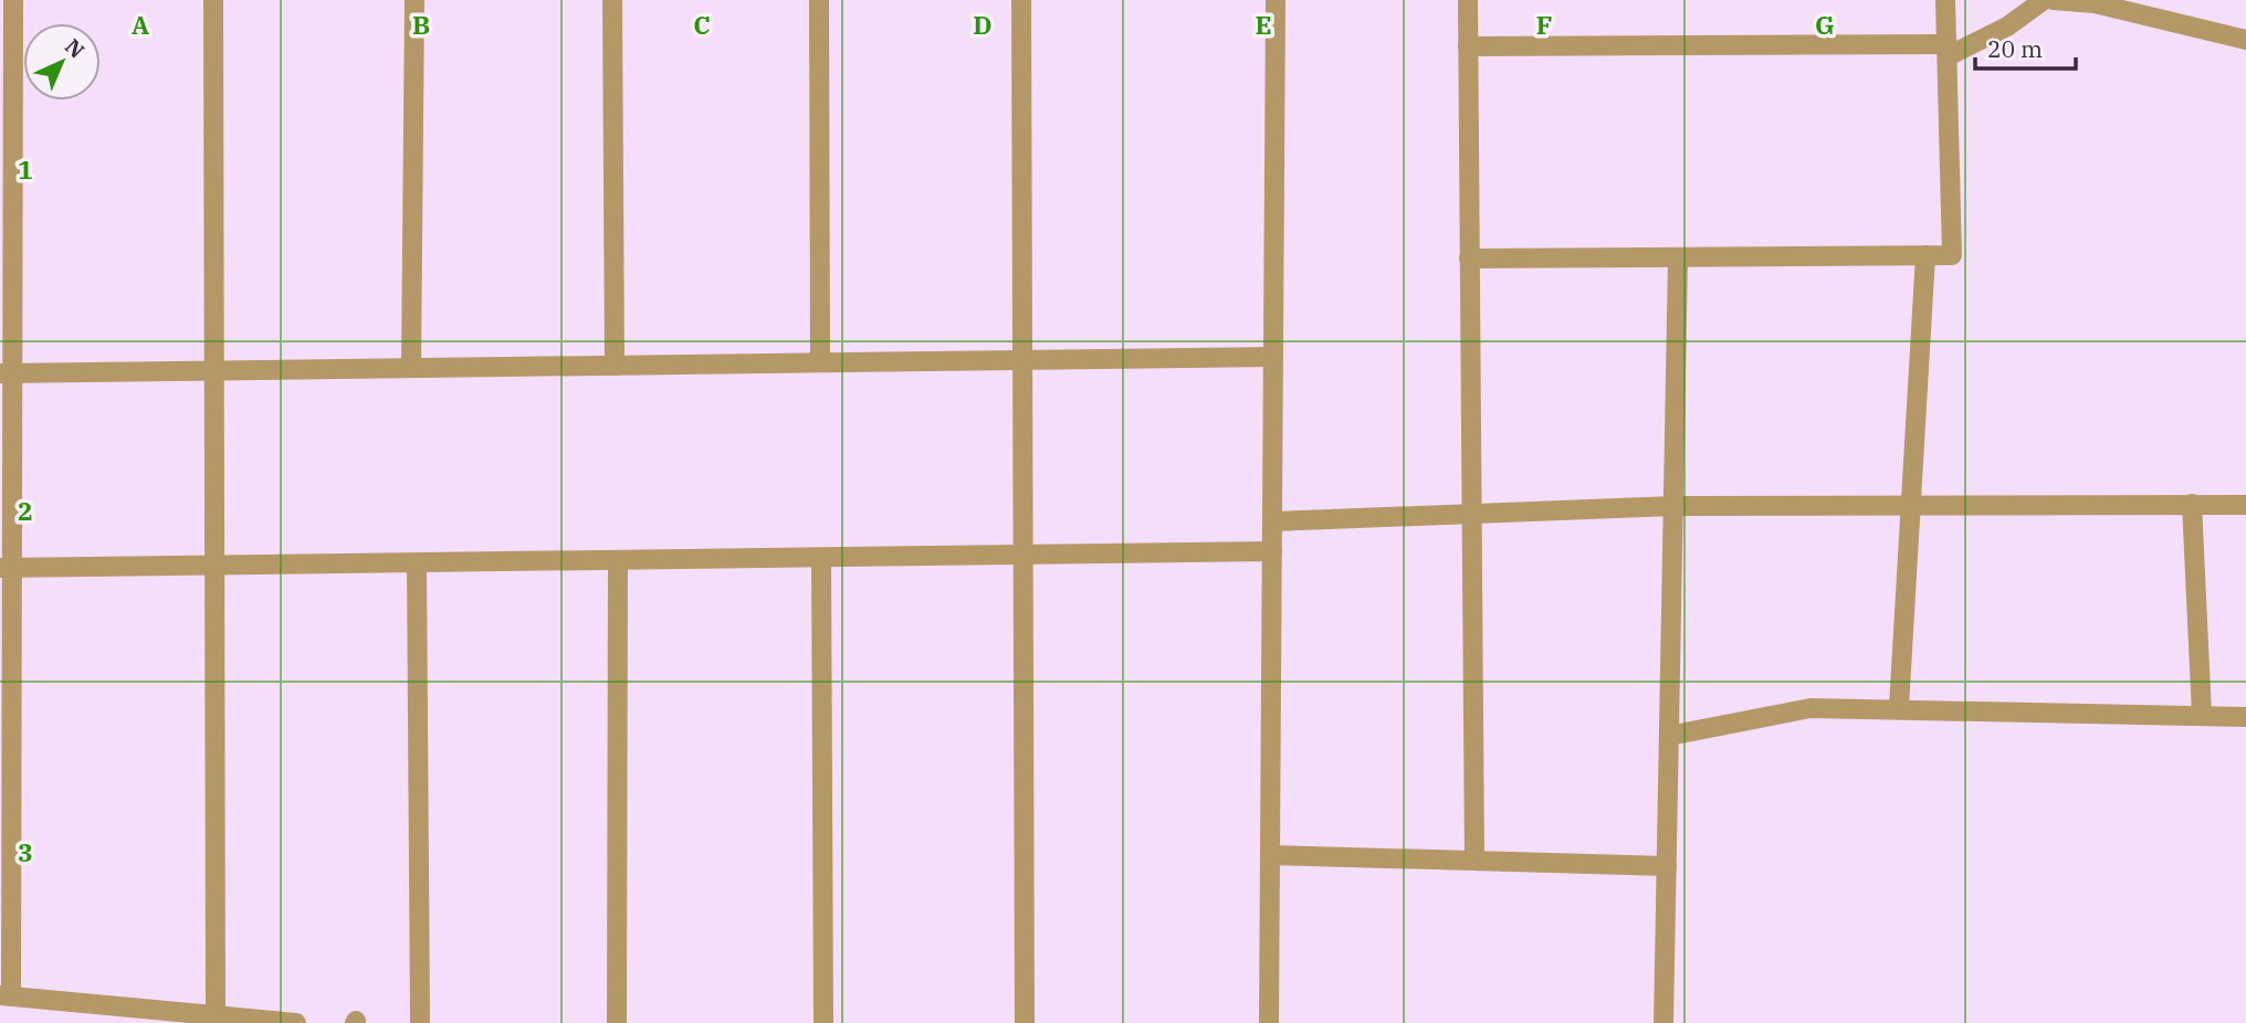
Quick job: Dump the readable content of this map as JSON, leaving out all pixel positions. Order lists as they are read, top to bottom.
{
  "scale_bar": "20 m",
  "north": "top right",
  "grid": {
    "columns": [
      "A",
      "B",
      "C",
      "D",
      "E",
      "F",
      "G"
    ],
    "rows": ["1", "2", "3"]
  }
}
